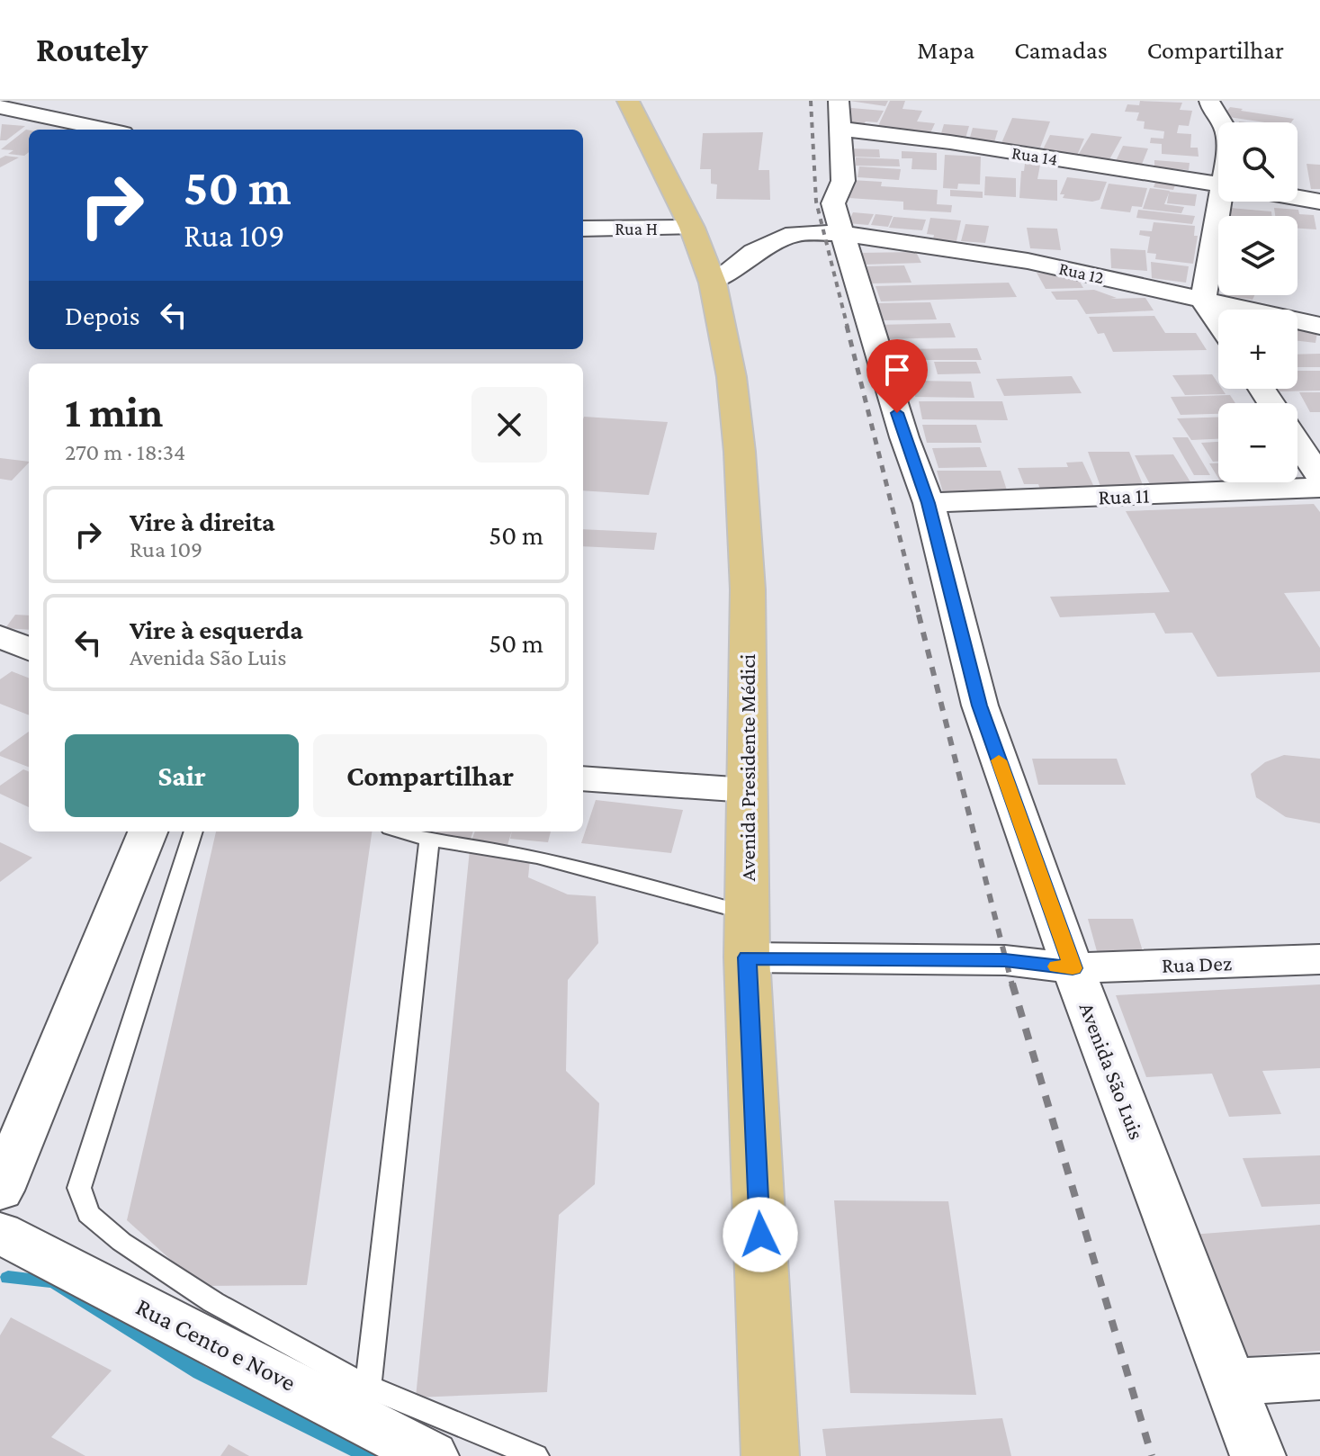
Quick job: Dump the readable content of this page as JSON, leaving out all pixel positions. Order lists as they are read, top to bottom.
{
  "streets": {
    "main road": ["Avenida Presidente Médici"],
    "street": [
      "Rua 14",
      "Rua H",
      "Rua 12",
      "Rua 11",
      "Rua Dez",
      "Avenida São Luis",
      "Rua Cento e Nove"
    ]
  },
  "crossings": [
    ["Rua 14", "Avenida São Luis"],
    ["Rua H", "Avenida Presidente Médici"],
    ["Rua 12", "Avenida Presidente Médici"],
    ["Rua 12", "Avenida São Luis"],
    ["Rua 11", "Avenida São Luis"],
    ["Avenida Presidente Médici", "Rua Dez"],
    ["Rua Dez", "Avenida São Luis"]
  ],
  "page": {
    "header": "Routely",
    "nav": ["Mapa", "Camadas", "Compartilhar"],
    "map_buttons": ["+", "−"],
    "turn": ["50 m", "Rua 109"],
    "then": "Depois",
    "heading": ["1 min", "270 m · 18:34"],
    "list": [
      {
        "name": "Vire à direita",
        "note": "Rua 109",
        "value": "50 m"
      },
      {
        "name": "Vire à esquerda",
        "note": "Avenida São Luis",
        "value": "50 m"
      }
    ],
    "buttons": ["Sair", "Compartilhar"]
  }
}
